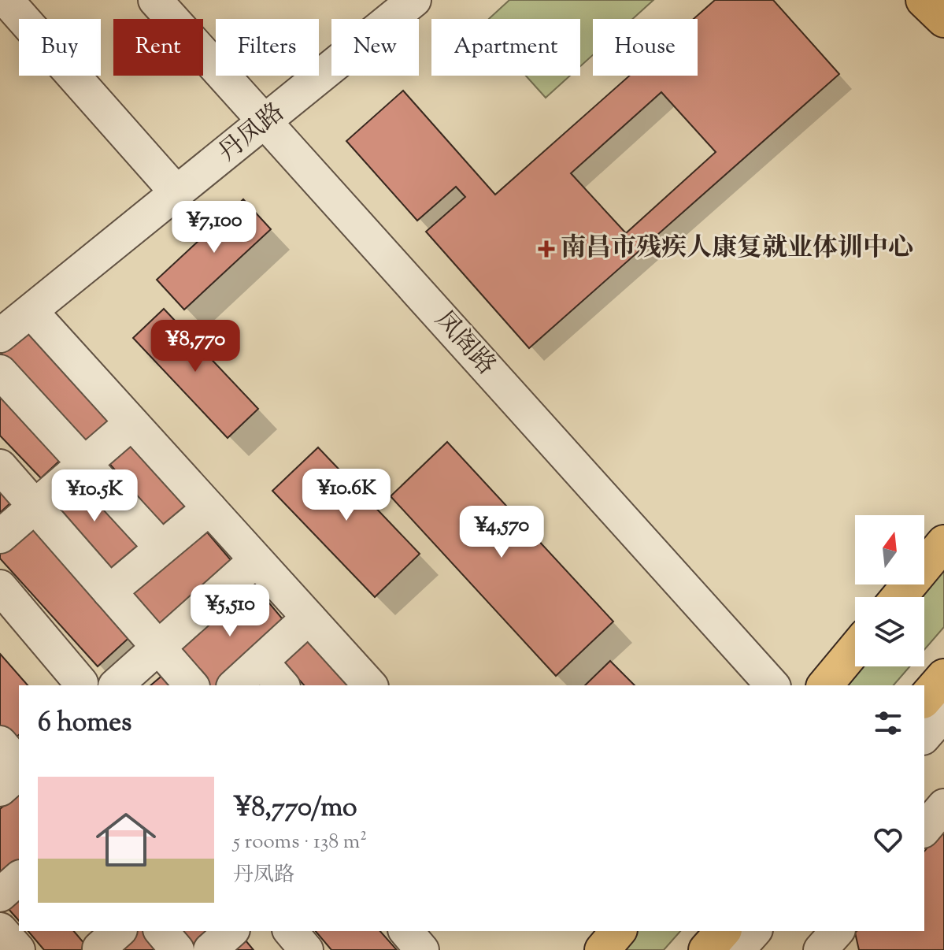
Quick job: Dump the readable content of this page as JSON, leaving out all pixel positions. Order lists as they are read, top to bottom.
{
  "streets": {
    "street": ["丹凤路", "凤阁路"]
  },
  "crossings": [
    ["丹凤路", "凤阁路"]
  ],
  "places": {
    "health": ["南昌市残疾人康复就业体训中心"]
  },
  "north": "top",
  "page": {
    "chip": [
      "Buy",
      "Rent",
      "Filters",
      "New",
      "Apartment",
      "House"
    ],
    "price": [
      "¥7,100",
      "¥8,770",
      "¥10.6K",
      "¥10.5K",
      "¥4,570",
      "¥5,510"
    ],
    "heading": "6 homes",
    "list": [
      {
        "name": "¥8,770/mo",
        "note": "5 rooms · 138 m² · 丹凤路"
      }
    ]
  }
}
